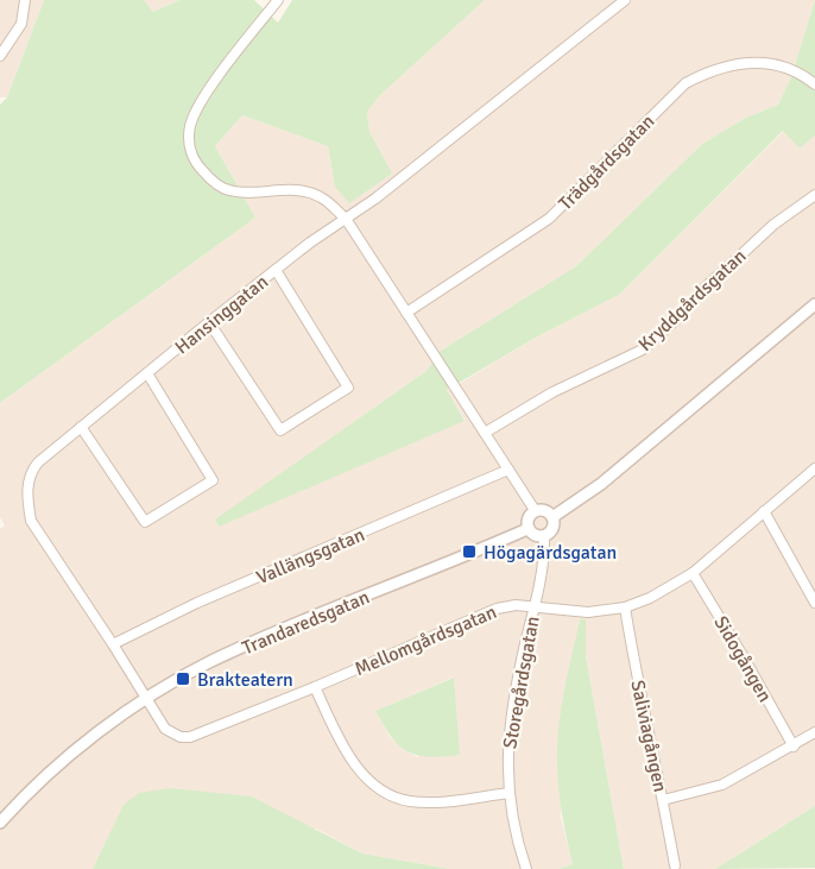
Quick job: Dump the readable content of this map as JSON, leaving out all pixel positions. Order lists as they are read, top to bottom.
{
  "streets": {
    "street": [
      "Trädgårdsgatan",
      "Kryddgårdsgatan",
      "Hansinggatan",
      "Vallängsgatan",
      "Trandaredsgatan",
      "Mellomgårdsgatan",
      "Sidogången",
      "Storegårdsgatan",
      "Saliviagången"
    ]
  },
  "crossings": [
    ["Hansinggatan", "Vallängsgatan"],
    ["Hansinggatan", "Trandaredsgatan"],
    ["Hansinggatan", "Mellomgårdsgatan"],
    ["Trandaredsgatan", "Mellomgårdsgatan"],
    ["Trandaredsgatan", "Storegårdsgatan"],
    ["Mellomgårdsgatan", "Sidogången"],
    ["Mellomgårdsgatan", "Storegårdsgatan"],
    ["Mellomgårdsgatan", "Saliviagången"]
  ],
  "places": {
    "transit": ["Högagärdsgatan", "Brakteatern"]
  }
}
